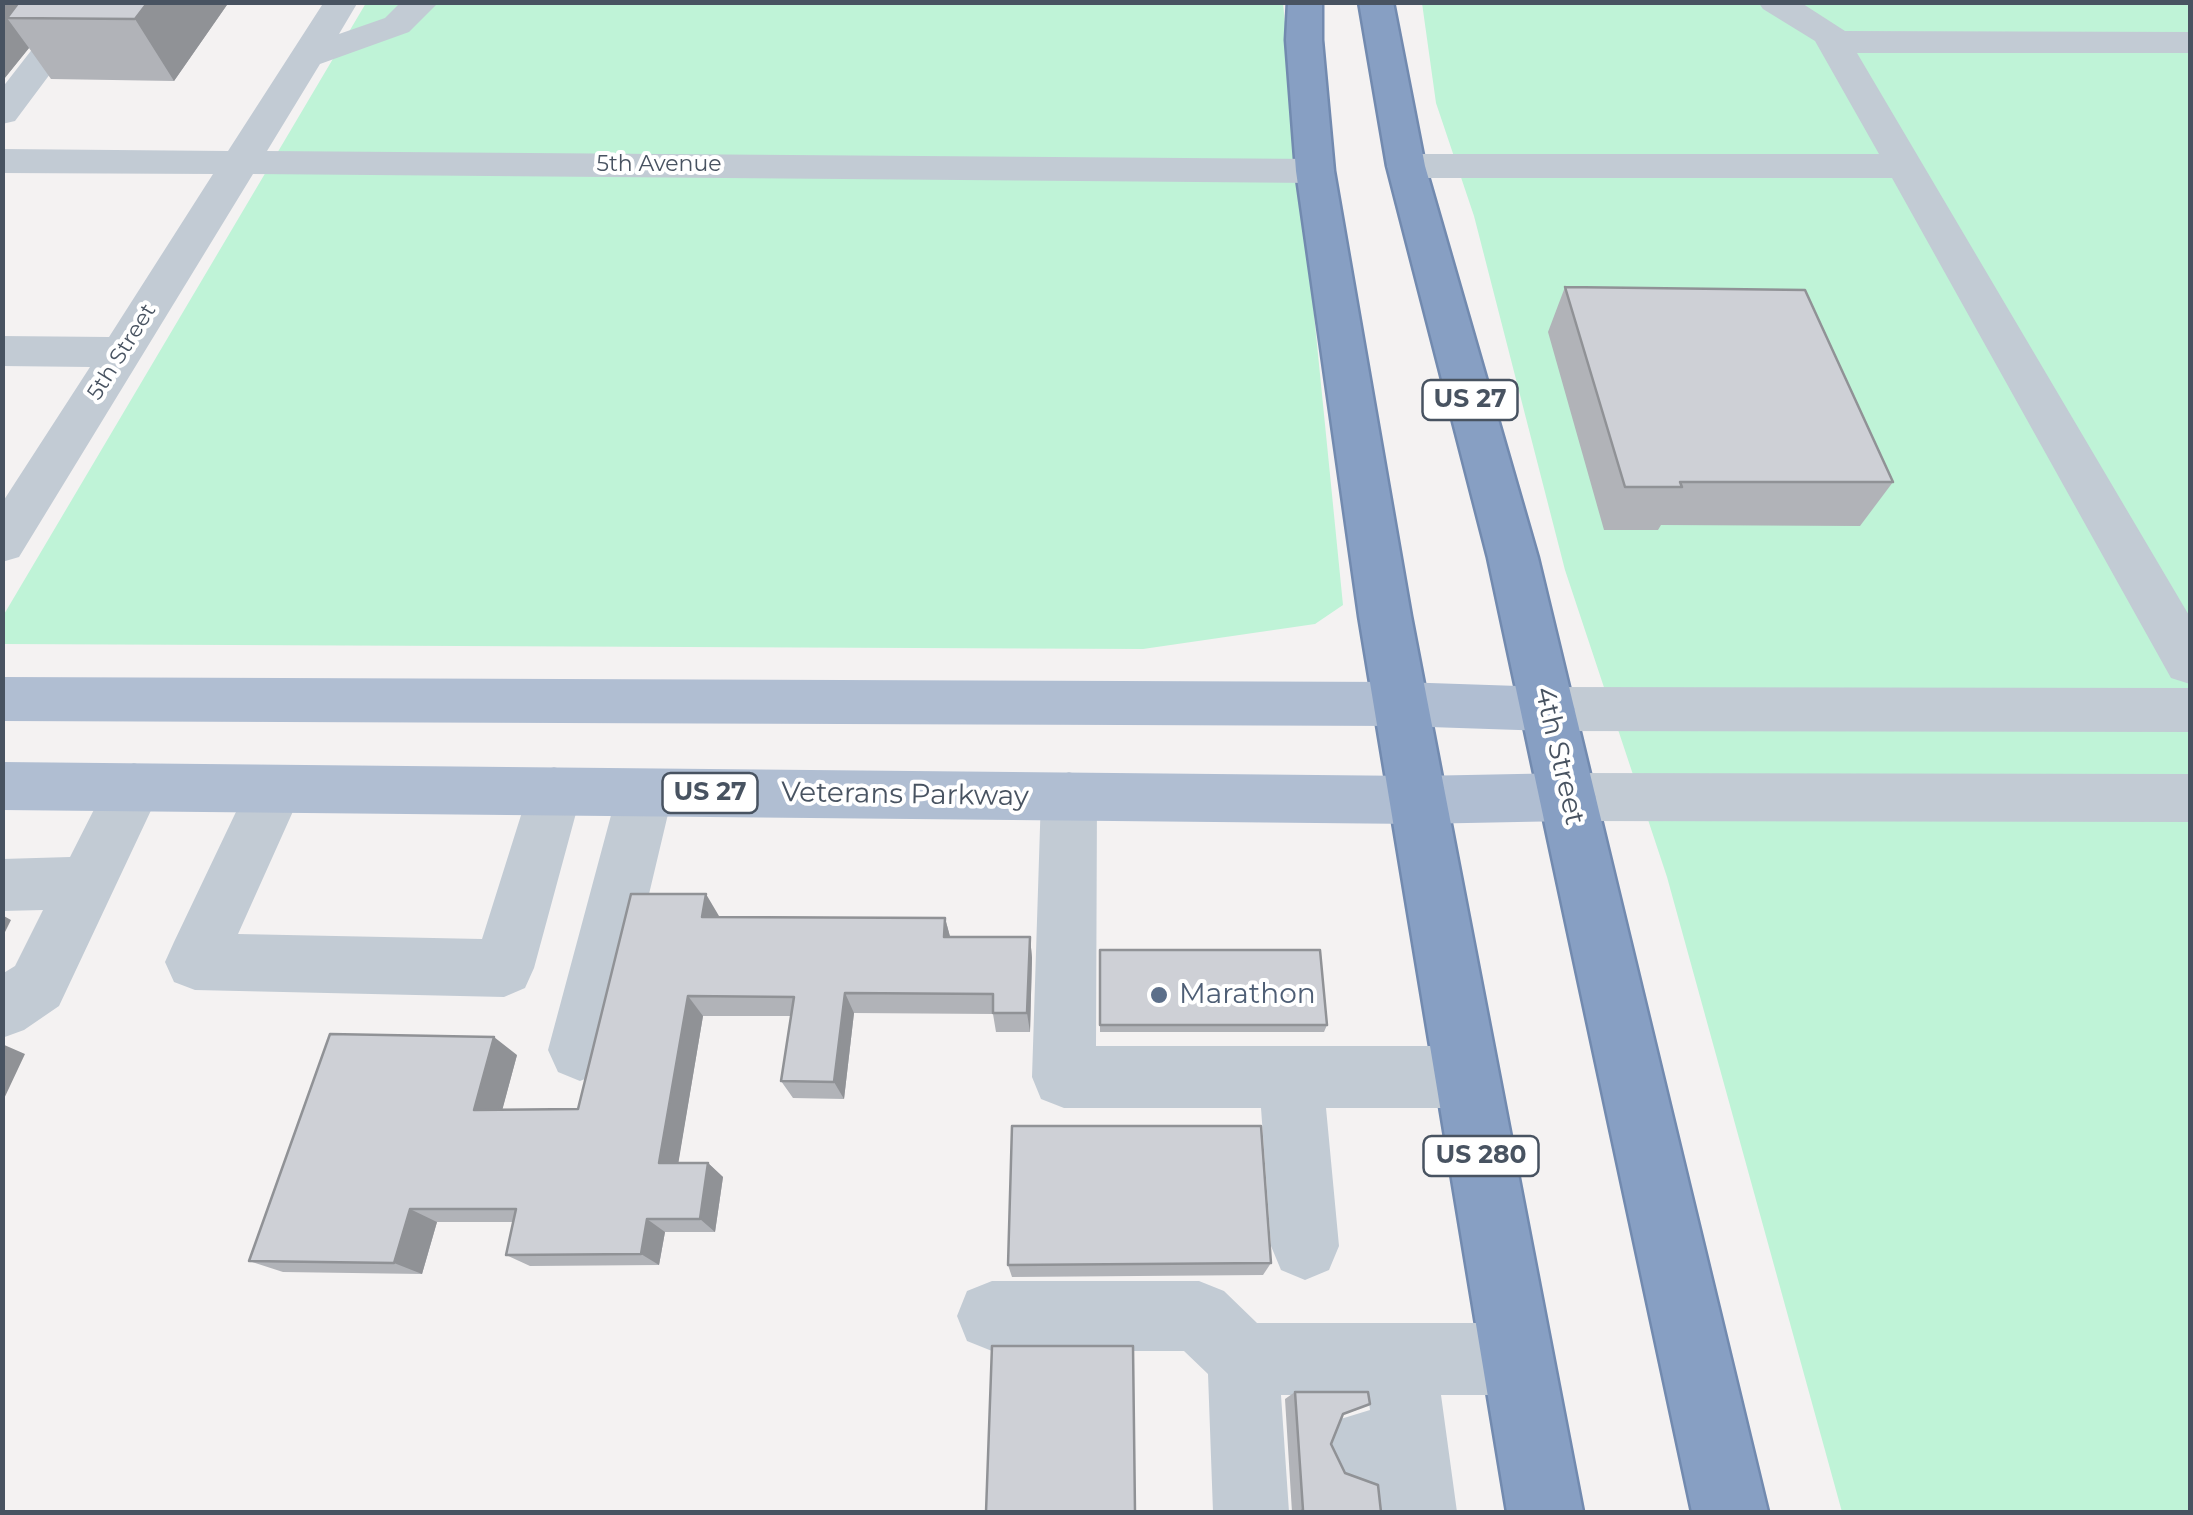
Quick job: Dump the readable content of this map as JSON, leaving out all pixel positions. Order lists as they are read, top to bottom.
{
  "streets": {
    "highway": ["US 27", "4th Street", "US 280"],
    "main road": ["Veterans Parkway"],
    "street": ["5th Avenue", "5th Street"]
  },
  "crossings": [
    ["5th Avenue", "5th Street"],
    ["4th Street", "Veterans Parkway"],
    ["Veterans Parkway", "US 280"]
  ],
  "places": ["Marathon"]
}
